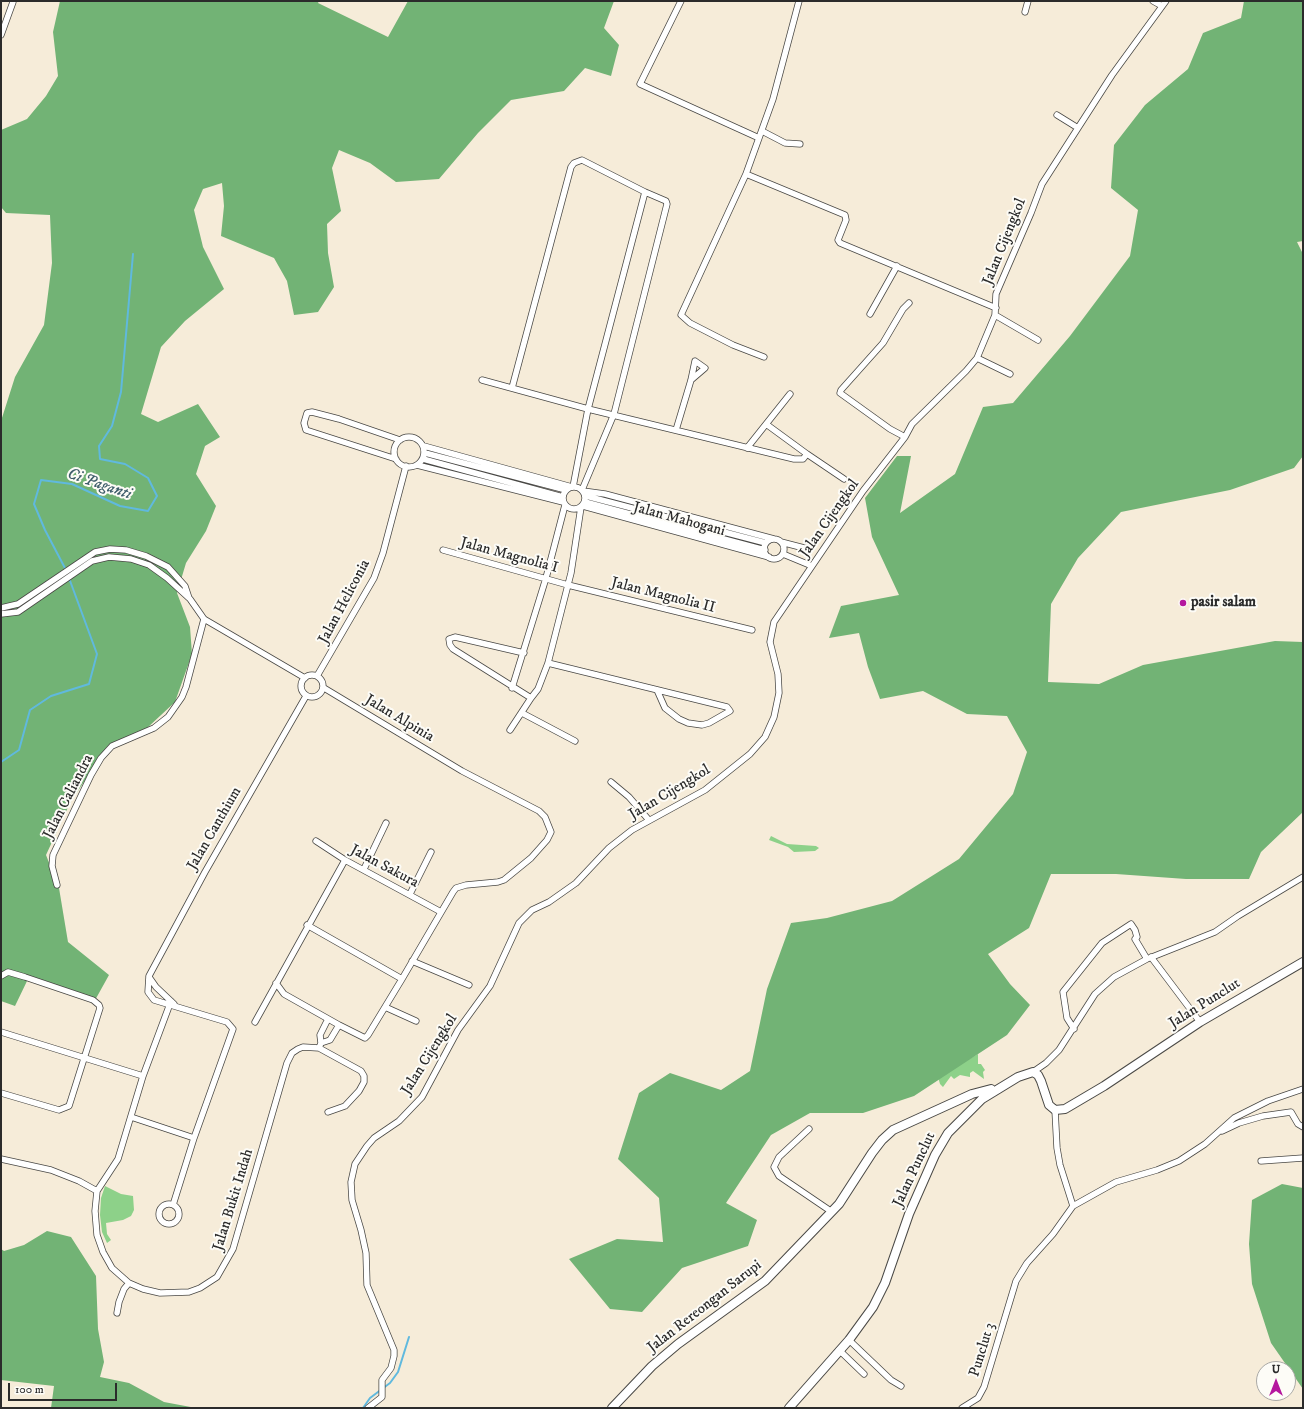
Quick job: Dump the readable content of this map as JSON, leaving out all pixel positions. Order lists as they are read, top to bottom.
{
  "streets": {
    "main road": ["Jalan Punclut", "Jalan Rereongan Sarupi"],
    "street": [
      "Jalan Cijengkol",
      "Jalan Mahogani",
      "Jalan Magnolia I",
      "Jalan Magnolia II",
      "Jalan Heliconia",
      "Jalan Alpinia",
      "Jalan Caliandra",
      "Jalan Canthium",
      "Jalan Sakura",
      "Jalan Bukit Indah",
      "Punclut 3"
    ]
  },
  "crossings": [
    ["Jalan Magnolia I", "Jalan Magnolia II"],
    ["Jalan Heliconia", "Jalan Alpinia"],
    ["Jalan Heliconia", "Jalan Canthium"],
    ["Jalan Alpinia", "Jalan Canthium"],
    ["Jalan Alpinia", "Jalan Sakura"],
    ["Jalan Punclut", "Jalan Rereongan Sarupi"]
  ],
  "water": ["Ci Paganti"],
  "places": ["pasir salam"],
  "scale_bar": "100 m",
  "north": "top"
}
